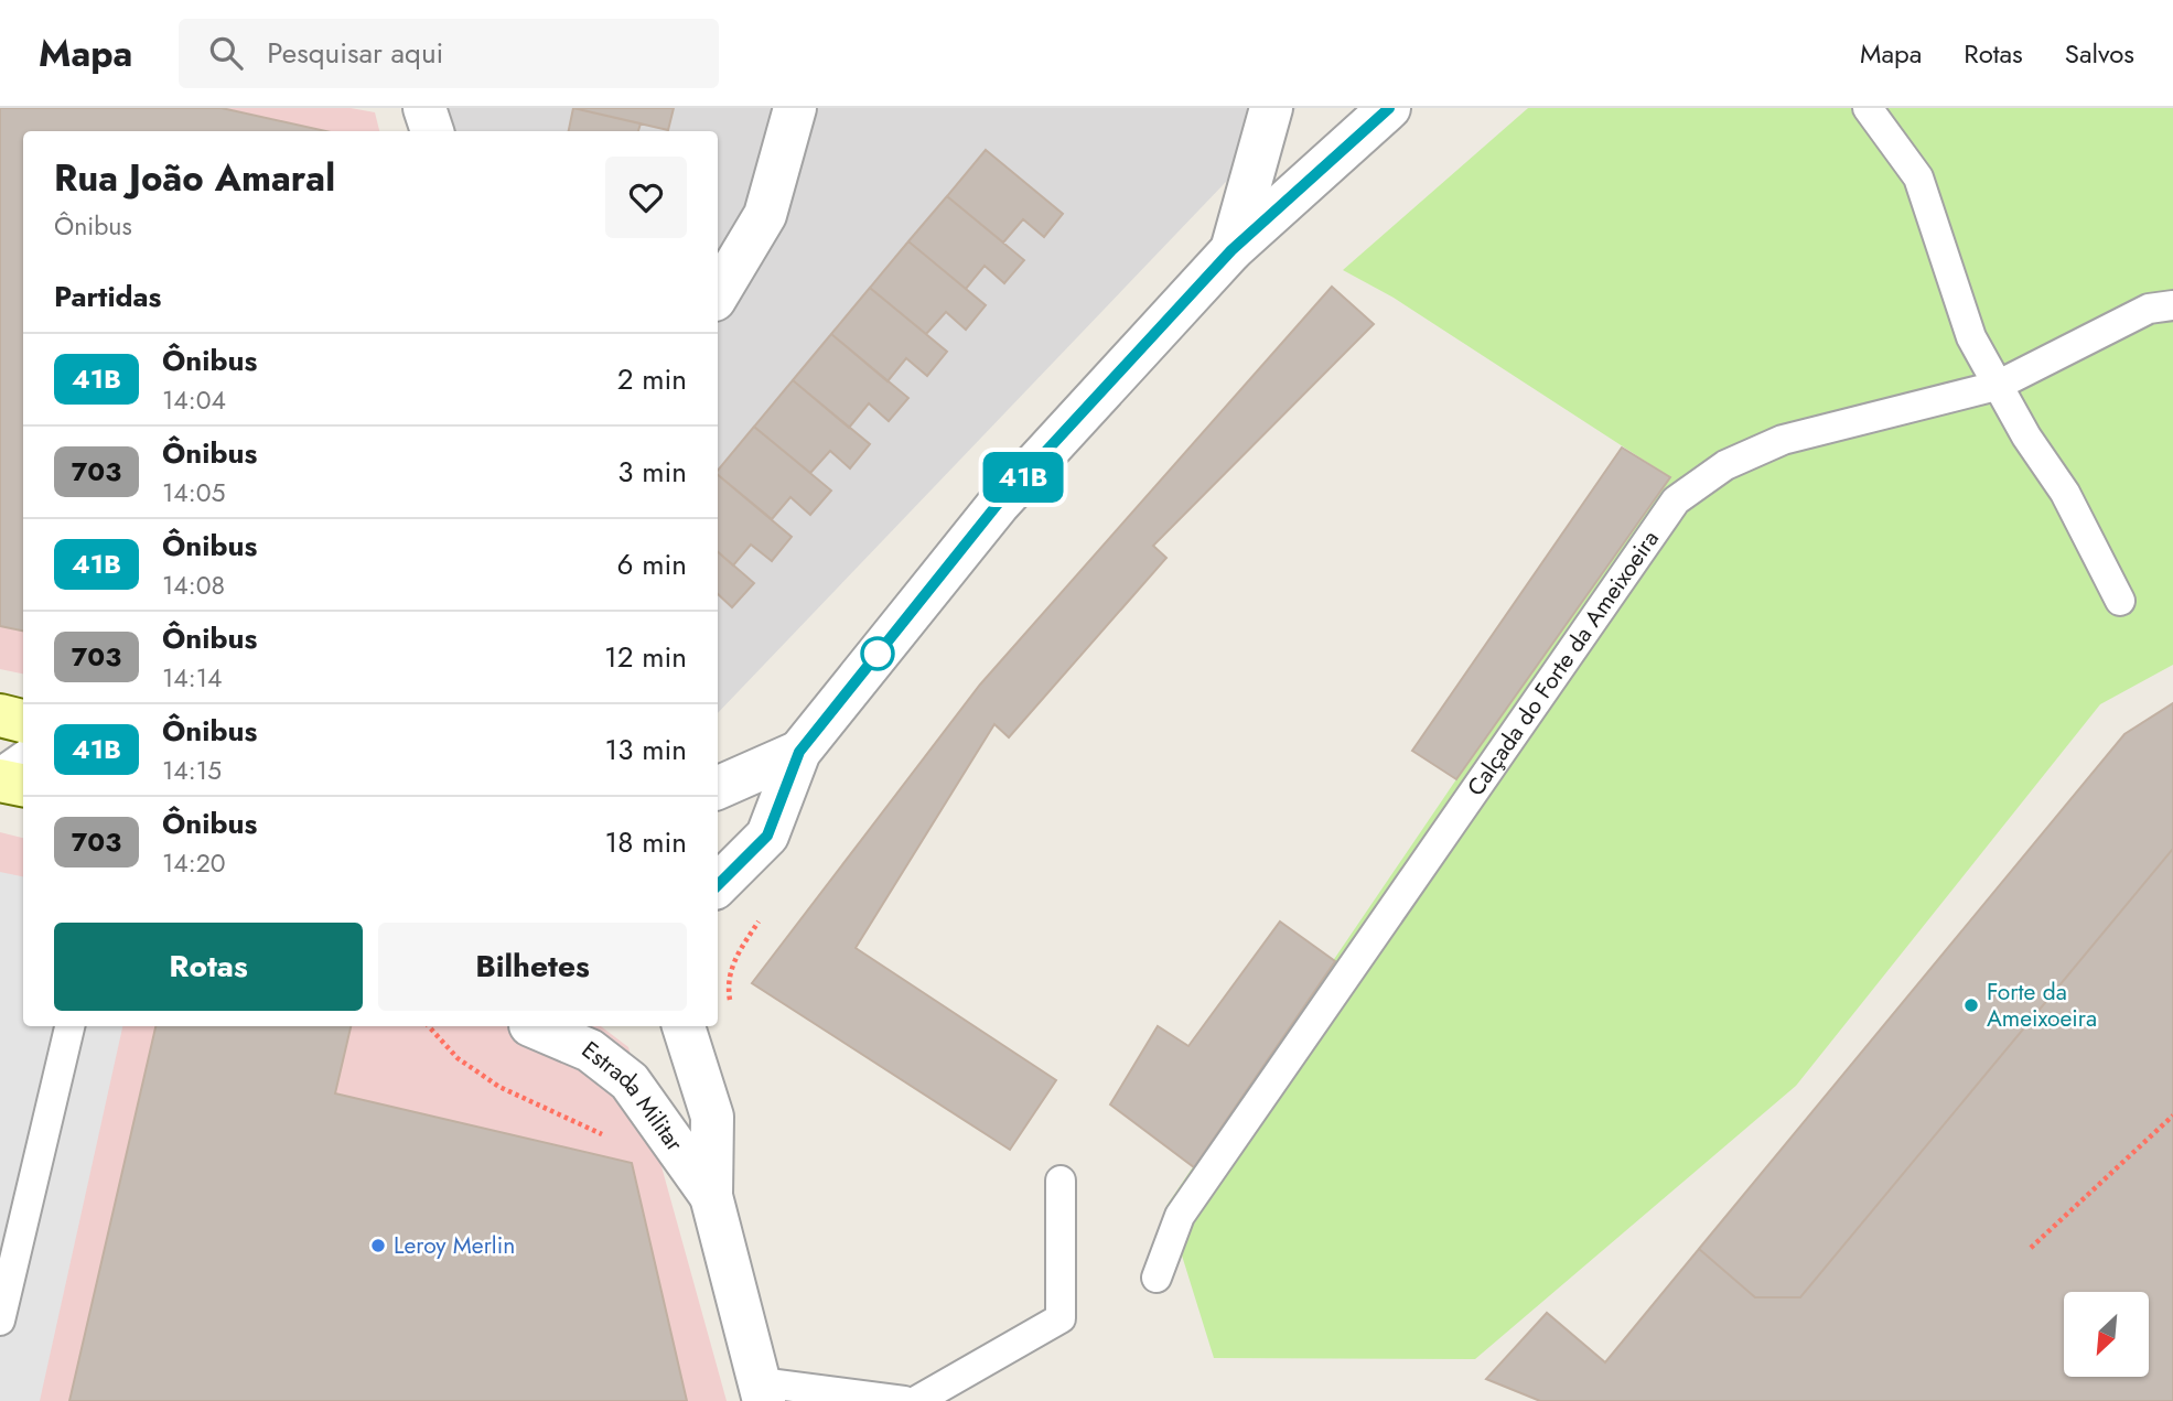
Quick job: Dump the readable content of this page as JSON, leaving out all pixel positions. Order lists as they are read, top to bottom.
{
  "streets": {
    "street": ["Estrada Militar"],
    "lane": ["Calçada do Forte da Ameixoeira"]
  },
  "places": ["Forte da Ameixoeira", "Leroy Merlin"],
  "lines": ["bus line 41B"],
  "north": "bottom left",
  "page": {
    "header": "Mapa",
    "search": "Pesquisar aqui",
    "nav": ["Mapa", "Rotas", "Salvos"],
    "on_map": "41B",
    "heading": [
      ["Rua João Amaral", "Ônibus"],
      "Partidas"
    ],
    "list": [
      {
        "mark": "41B",
        "name": "Ônibus",
        "note": "14:04",
        "value": "2 min"
      },
      {
        "mark": "703",
        "name": "Ônibus",
        "note": "14:05",
        "value": "3 min"
      },
      {
        "mark": "41B",
        "name": "Ônibus",
        "note": "14:08",
        "value": "6 min"
      },
      {
        "mark": "703",
        "name": "Ônibus",
        "note": "14:14",
        "value": "12 min"
      },
      {
        "mark": "41B",
        "name": "Ônibus",
        "note": "14:15",
        "value": "13 min"
      },
      {
        "mark": "703",
        "name": "Ônibus",
        "note": "14:20",
        "value": "18 min"
      }
    ],
    "buttons": ["Rotas", "Bilhetes"]
  }
}
